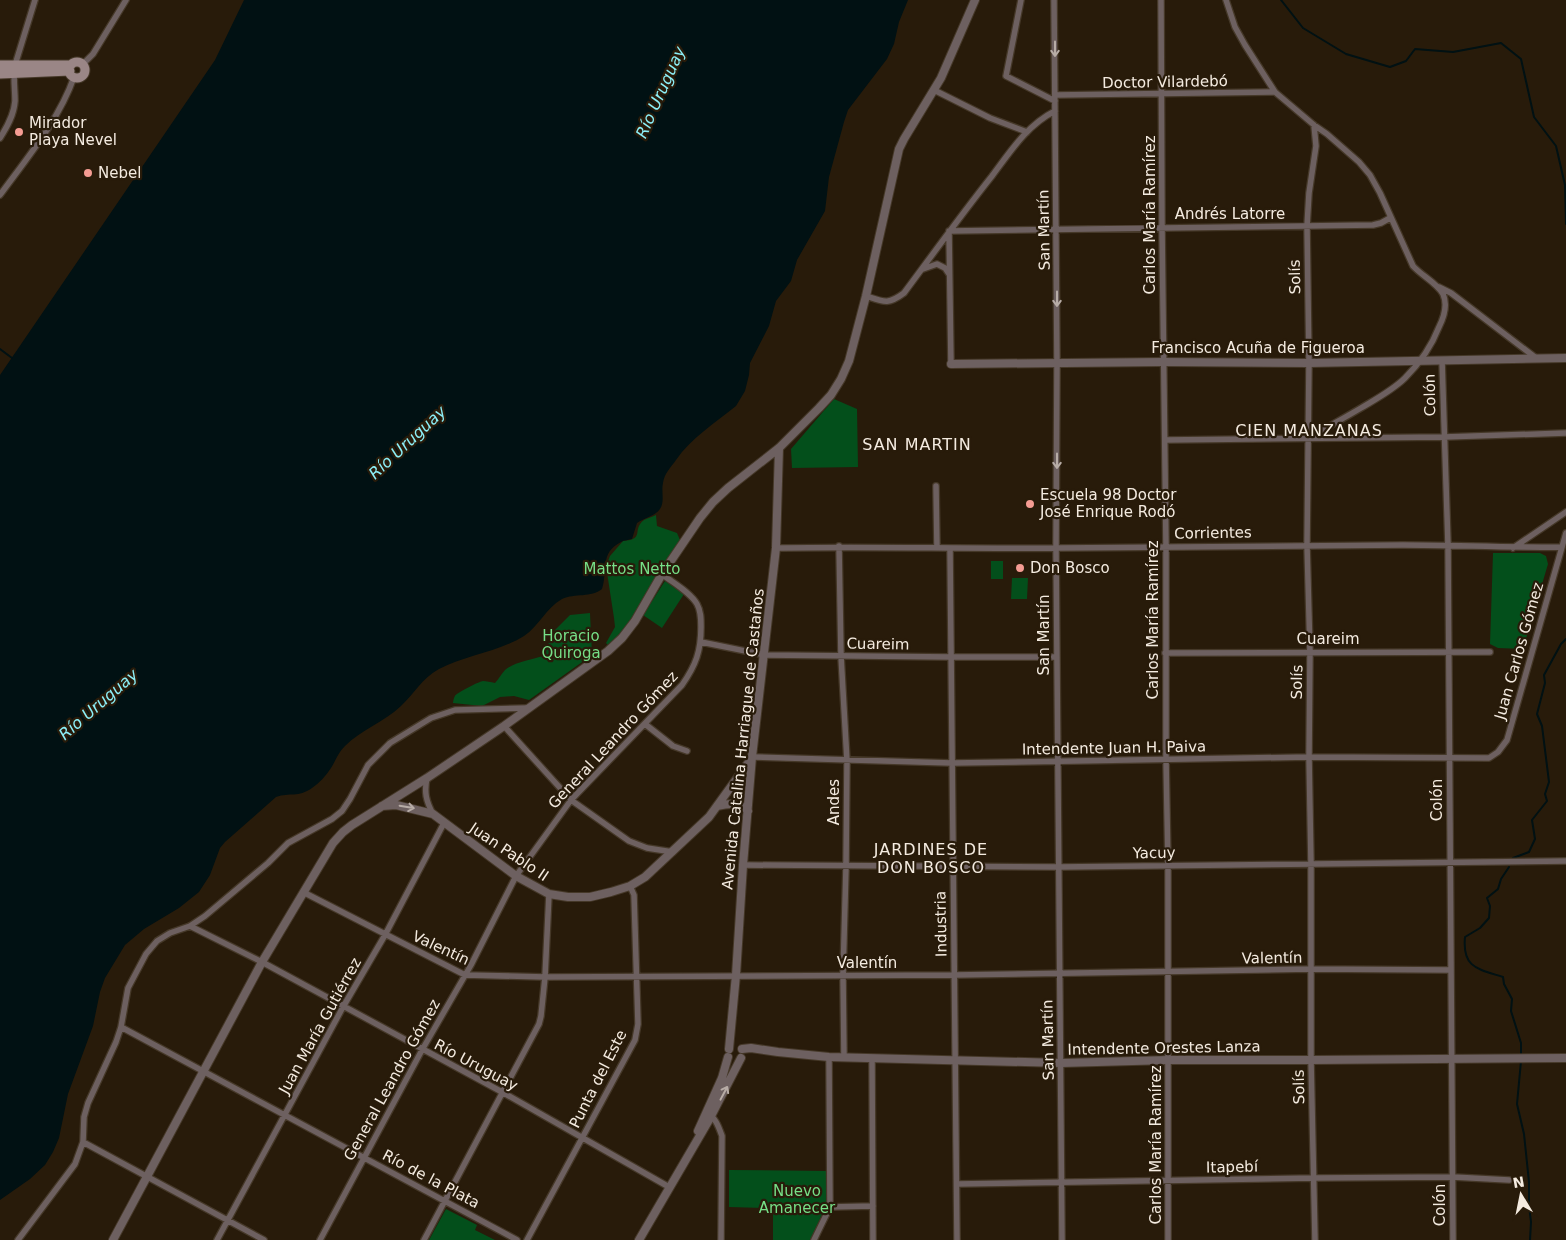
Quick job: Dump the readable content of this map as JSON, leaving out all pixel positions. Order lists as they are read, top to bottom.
{
  "streets": {
    "street": [
      "Doctor Vilardebó",
      "Andrés Latorre",
      "Carlos María Ramírez",
      "San Martín",
      "Solís",
      "Francisco Acuña de Figueroa",
      "Colón",
      "Corrientes",
      "Cuareim",
      "Juan Carlos Gómez",
      "Avenida Catalina Harriague de Castaños",
      "General Leandro Gómez",
      "Intendente Juan H. Paiva",
      "Andes",
      "Juan Pablo II",
      "Yacuy",
      "Industria",
      "Valentín",
      "Juan María Gutiérrez",
      "Intendente Orestes Lanza",
      "Río Uruguay",
      "Punta del Este",
      "Itapebí",
      "Río de la Plata"
    ]
  },
  "crossings": [
    ["Doctor Vilardebó", "Carlos María Ramírez"],
    ["Doctor Vilardebó", "San Martín"],
    ["Andrés Latorre", "Carlos María Ramírez"],
    ["Andrés Latorre", "San Martín"],
    ["Andrés Latorre", "Solís"],
    ["Carlos María Ramírez", "Francisco Acuña de Figueroa"],
    ["Carlos María Ramírez", "Corrientes"],
    ["Carlos María Ramírez", "Cuareim"],
    ["Carlos María Ramírez", "Intendente Juan H. Paiva"],
    ["Carlos María Ramírez", "Yacuy"],
    ["Carlos María Ramírez", "Valentín"],
    ["Carlos María Ramírez", "Intendente Orestes Lanza"],
    ["Carlos María Ramírez", "Itapebí"],
    ["San Martín", "Francisco Acuña de Figueroa"],
    ["San Martín", "Corrientes"],
    ["San Martín", "Cuareim"],
    ["San Martín", "Intendente Juan H. Paiva"],
    ["San Martín", "Yacuy"],
    ["San Martín", "Valentín"],
    ["San Martín", "Intendente Orestes Lanza"],
    ["San Martín", "Itapebí"],
    ["Solís", "Francisco Acuña de Figueroa"],
    ["Solís", "Corrientes"],
    ["Solís", "Cuareim"],
    ["Solís", "Intendente Juan H. Paiva"],
    ["Solís", "Yacuy"],
    ["Solís", "Valentín"],
    ["Solís", "Intendente Orestes Lanza"],
    ["Solís", "Itapebí"],
    ["Francisco Acuña de Figueroa", "Colón"],
    ["Colón", "Corrientes"],
    ["Colón", "Cuareim"],
    ["Colón", "Intendente Juan H. Paiva"],
    ["Colón", "Yacuy"],
    ["Colón", "Valentín"],
    ["Colón", "Intendente Orestes Lanza"],
    ["Colón", "Itapebí"],
    ["Corrientes", "Juan Carlos Gómez"],
    ["Corrientes", "Avenida Catalina Harriague de Castaños"],
    ["Corrientes", "Andes"],
    ["Corrientes", "Industria"],
    ["Cuareim", "Avenida Catalina Harriague de Castaños"],
    ["Cuareim", "General Leandro Gómez"],
    ["Cuareim", "Andes"],
    ["Cuareim", "Industria"],
    ["Juan Carlos Gómez", "Intendente Juan H. Paiva"],
    ["Avenida Catalina Harriague de Castaños", "Intendente Juan H. Paiva"],
    ["Avenida Catalina Harriague de Castaños", "Juan Pablo II"],
    ["Avenida Catalina Harriague de Castaños", "Yacuy"],
    ["Avenida Catalina Harriague de Castaños", "Valentín"],
    ["Avenida Catalina Harriague de Castaños", "Intendente Orestes Lanza"],
    ["Avenida Catalina Harriague de Castaños", "Río Uruguay"],
    ["General Leandro Gómez", "Juan Pablo II"],
    ["General Leandro Gómez", "Valentín"],
    ["General Leandro Gómez", "Río Uruguay"],
    ["General Leandro Gómez", "Río de la Plata"],
    ["Intendente Juan H. Paiva", "Andes"],
    ["Intendente Juan H. Paiva", "Juan Pablo II"],
    ["Intendente Juan H. Paiva", "Industria"],
    ["Andes", "Yacuy"],
    ["Andes", "Valentín"],
    ["Andes", "Intendente Orestes Lanza"],
    ["Juan Pablo II", "Juan María Gutiérrez"],
    ["Juan Pablo II", "Punta del Este"],
    ["Yacuy", "Industria"],
    ["Industria", "Valentín"],
    ["Industria", "Intendente Orestes Lanza"],
    ["Industria", "Itapebí"],
    ["Valentín", "Juan María Gutiérrez"],
    ["Valentín", "Punta del Este"],
    ["Juan María Gutiérrez", "Río Uruguay"],
    ["Juan María Gutiérrez", "Río de la Plata"],
    ["Río Uruguay", "Punta del Este"]
  ],
  "districts": ["CIEN MANZANAS", "SAN MARTIN", "JARDINES DE DON BOSCO"],
  "water": ["Río Uruguay"],
  "parks": ["Mattos Netto", "Horacio Quiroga", "Nuevo Amanecer"],
  "places": [
    "Mirador Playa Nevel",
    "Nebel",
    "Escuela 98 Doctor José Enrique Rodó",
    "Don Bosco"
  ],
  "north": "top"
}
